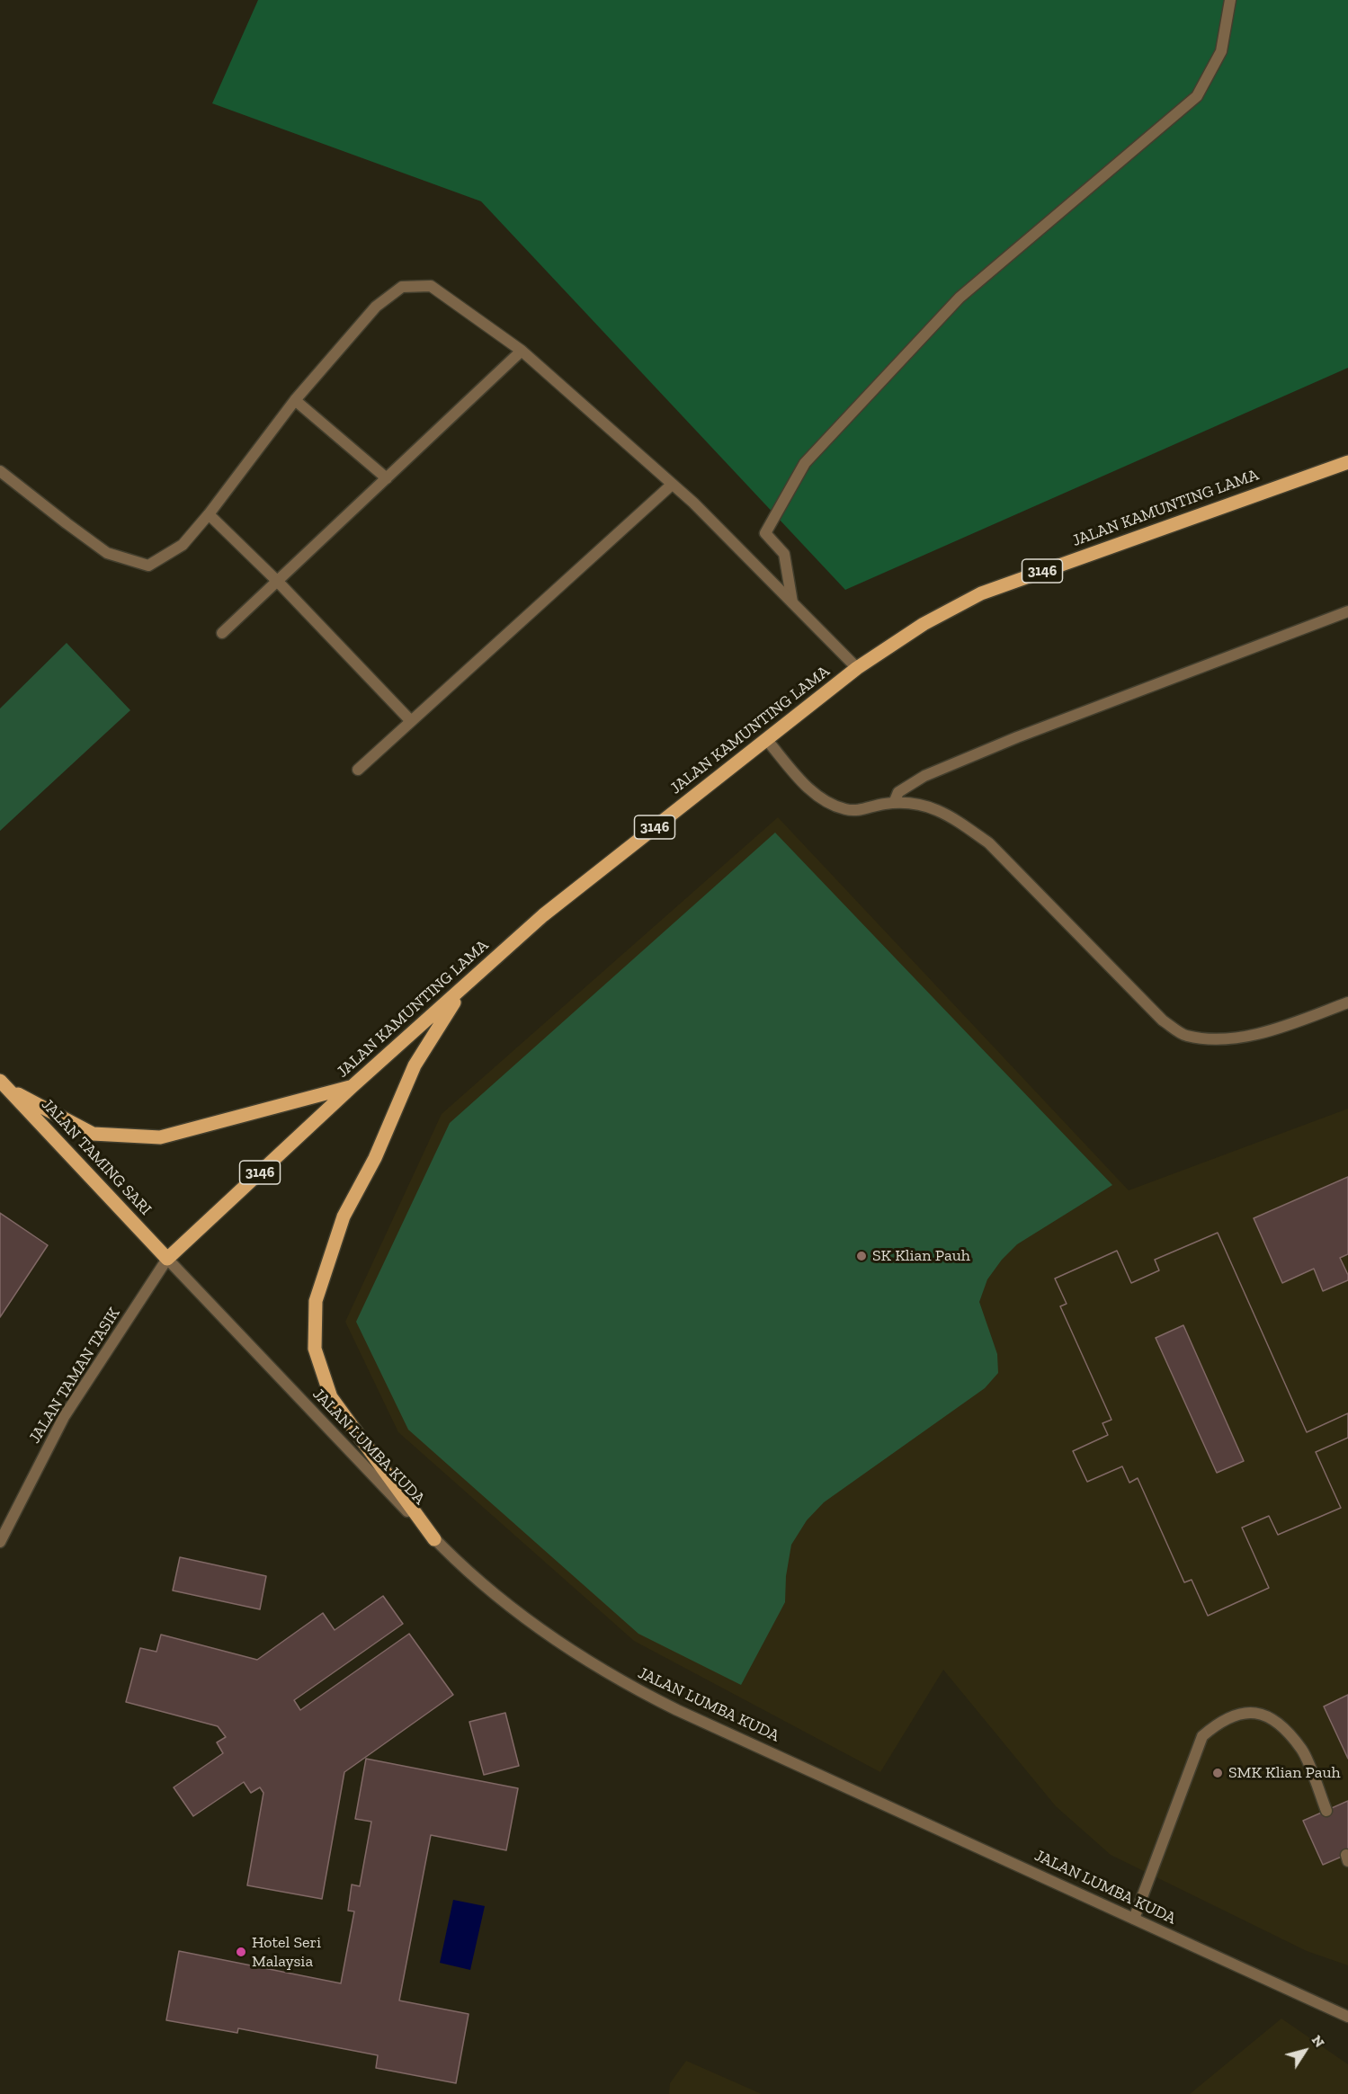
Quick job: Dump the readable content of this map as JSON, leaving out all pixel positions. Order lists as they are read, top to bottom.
{
  "streets": {
    "main road": ["JALAN KAMUNTING LAMA", "3146", "JALAN TAMING SARI"],
    "street": ["JALAN TAMAN TASIK", "JALAN LUMBA KUDA"]
  },
  "crossings": [
    ["JALAN KAMUNTING LAMA", "JALAN TAMING SARI"],
    ["JALAN KAMUNTING LAMA", "JALAN TAMAN TASIK"],
    ["JALAN KAMUNTING LAMA", "JALAN LUMBA KUDA"],
    ["JALAN TAMING SARI", "JALAN TAMAN TASIK"],
    ["JALAN TAMING SARI", "JALAN LUMBA KUDA"],
    ["JALAN TAMAN TASIK", "JALAN LUMBA KUDA"]
  ],
  "places": ["SK Klian Pauh", "SMK Klian Pauh", "Hotel Seri Malaysia"],
  "north": "top right"
}
